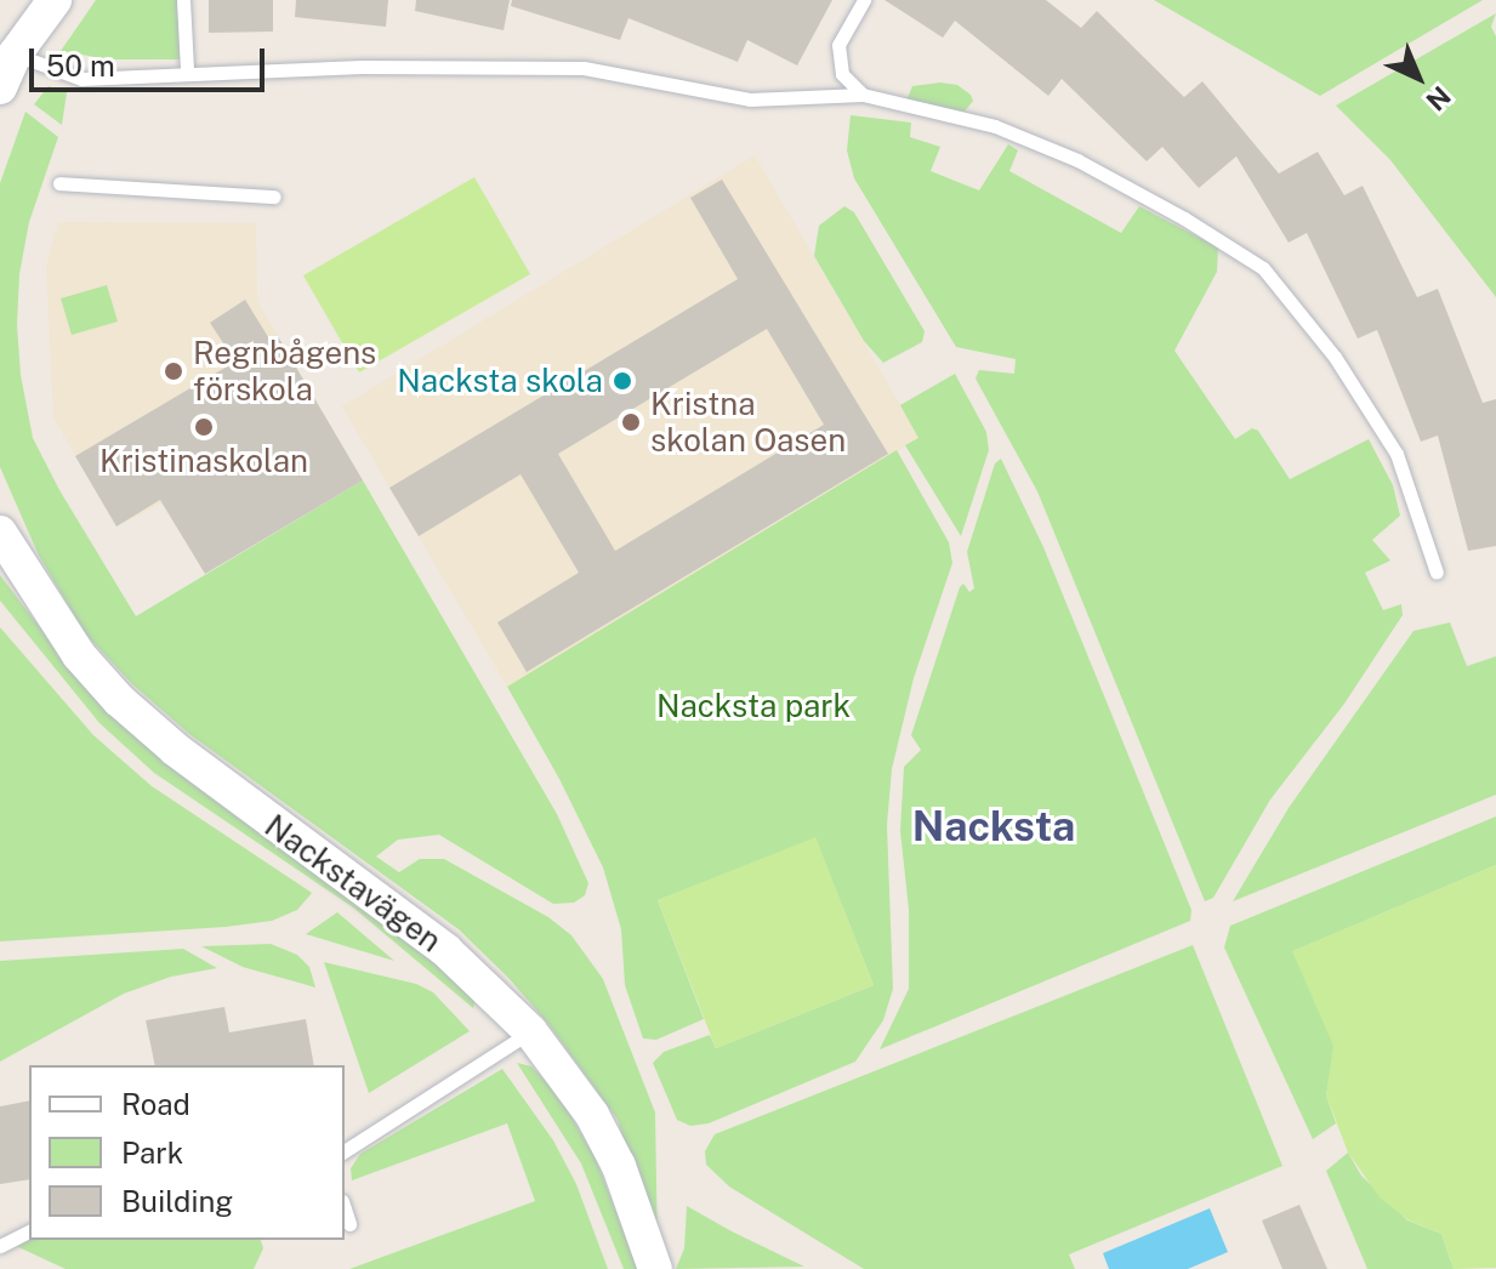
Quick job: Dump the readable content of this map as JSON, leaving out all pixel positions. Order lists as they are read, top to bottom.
{
  "streets": {
    "street": ["Nackstavägen"]
  },
  "districts": ["Nacksta"],
  "parks": ["Nacksta park"],
  "places": [
    "Regnbågens förskola",
    "Nacksta skola",
    "Kristna skolan Oasen",
    "Kristinaskolan"
  ],
  "legend": ["Road", "Park", "Building"],
  "scale_bar": "50 m",
  "north": "bottom right"
}
